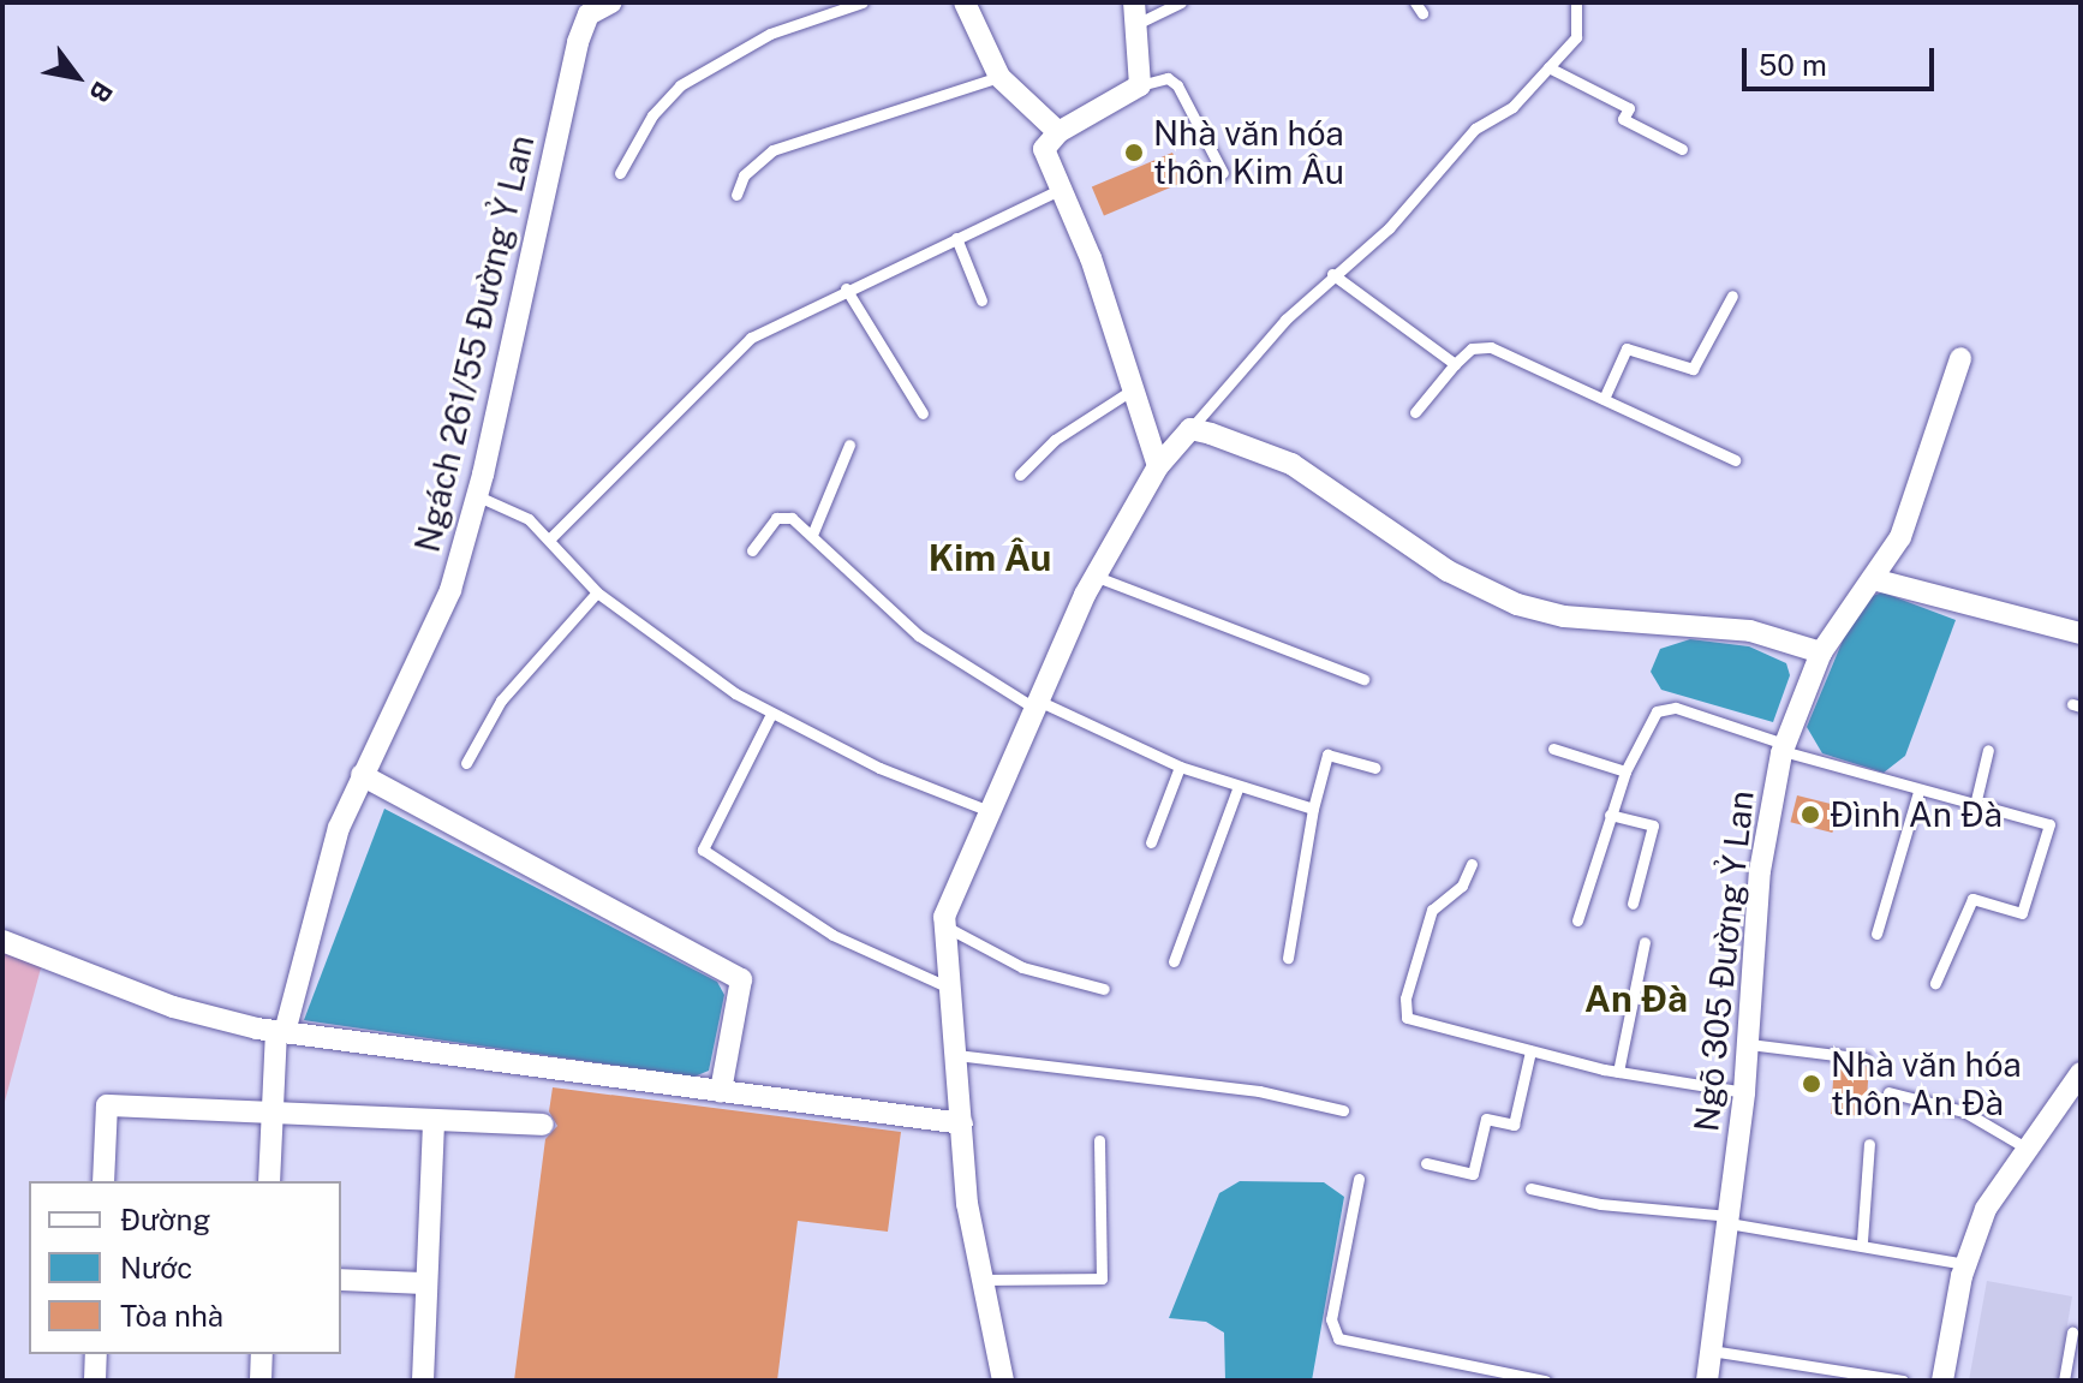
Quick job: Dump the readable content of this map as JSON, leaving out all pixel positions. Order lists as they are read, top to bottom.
{
  "streets": {
    "street": ["Ngách 261/55 Đường Ỷ Lan", "Ngõ 305 Đường Ỷ Lan"]
  },
  "districts": ["Kim Âu", "An Đà"],
  "places": ["Nhà văn hóa thôn Kim Âu", "Đình An Đà", "Nhà văn hóa thôn An Đà"],
  "legend": ["Đường", "Nước", "Tòa nhà"],
  "scale_bar": "50 m",
  "north": "bottom right"
}
